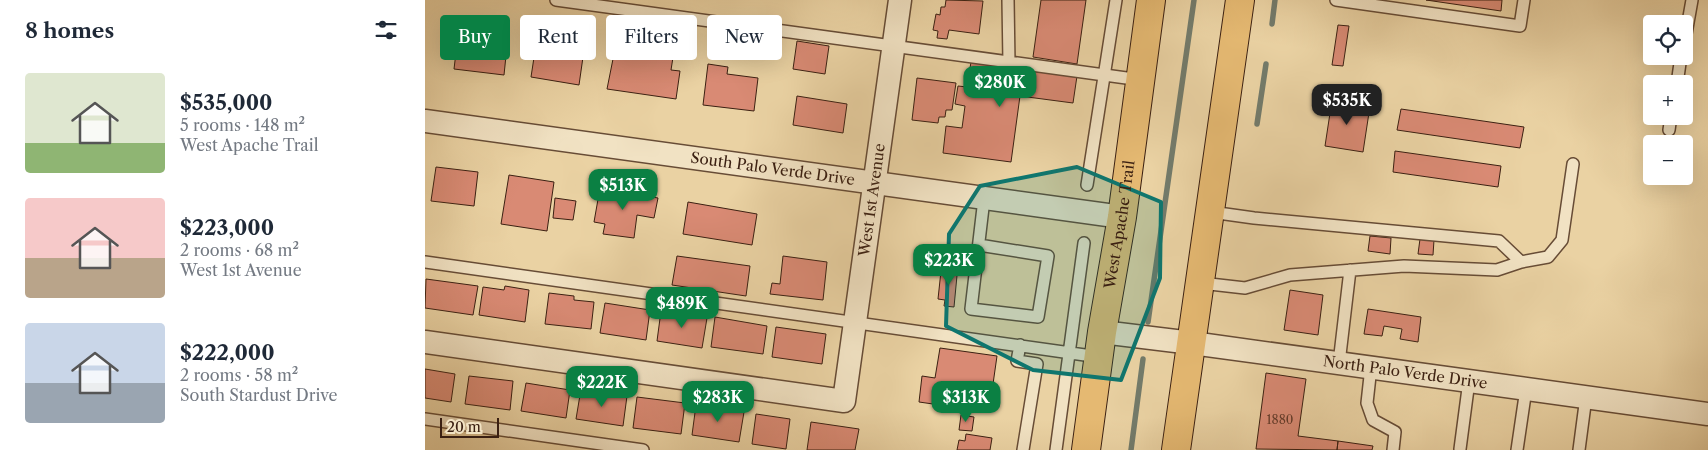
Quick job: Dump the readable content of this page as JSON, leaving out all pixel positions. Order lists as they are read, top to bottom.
{
  "streets": {
    "main road": ["West Apache Trail"],
    "street": ["South Palo Verde Drive", "West 1st Avenue", "North Palo Verde Drive"]
  },
  "crossings": [
    ["South Palo Verde Drive", "West 1st Avenue"],
    ["South Palo Verde Drive", "West Apache Trail"],
    ["West Apache Trail", "North Palo Verde Drive"]
  ],
  "house_numbers": ["1880"],
  "scale_bar": "20 m",
  "page": {
    "heading": "8 homes",
    "map_buttons": ["+", "−"],
    "chip": [
      "Buy",
      "Rent",
      "Filters",
      "New"
    ],
    "list": [
      {
        "name": "$535,000",
        "note": "5 rooms · 148 m² · West Apache Trail"
      },
      {
        "name": "$223,000",
        "note": "2 rooms · 68 m² · West 1st Avenue"
      },
      {
        "name": "$222,000",
        "note": "2 rooms · 58 m² · South Stardust Drive"
      }
    ],
    "price": [
      "$280K",
      "$535K",
      "$513K",
      "$223K",
      "$489K",
      "$222K",
      "$283K",
      "$313K"
    ],
    "scale": "20 m"
  }
}
